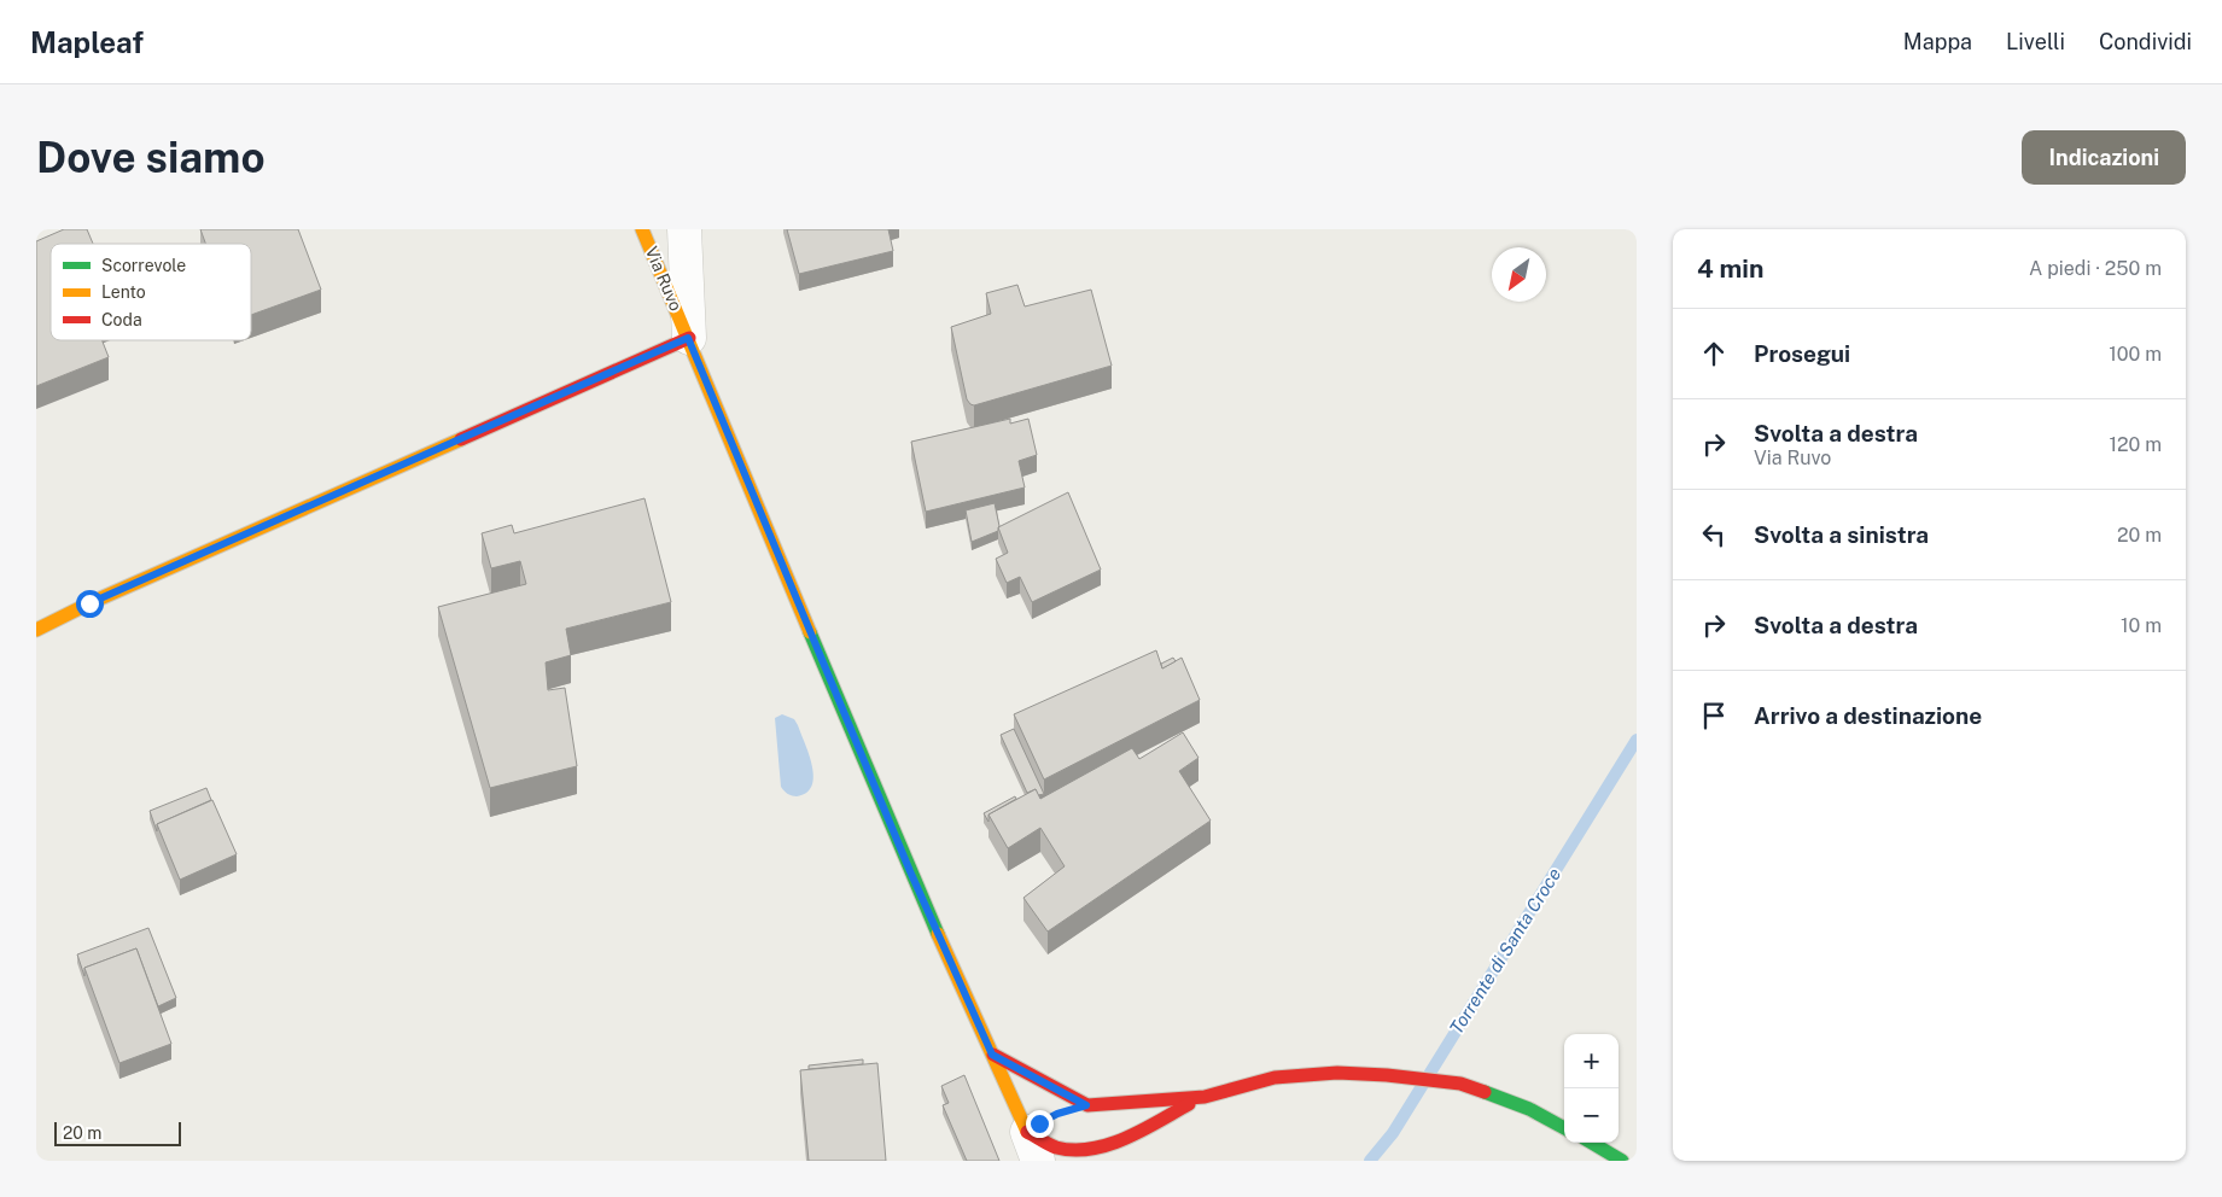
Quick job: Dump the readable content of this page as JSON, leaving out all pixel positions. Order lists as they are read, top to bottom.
{
  "streets": {
    "main road": ["Via Ruvo"]
  },
  "water": ["Torrente di Santa Croce"],
  "legend": ["Scorrevole", "Lento", "Coda"],
  "scale_bar": "20 m",
  "north": "bottom left",
  "page": {
    "header": "Mapleaf",
    "nav": ["Mappa", "Livelli", "Condividi"],
    "buttons": "Indicazioni",
    "title": "Dove siamo",
    "heading": ["4 min", "A piedi · 250 m"],
    "list": [
      ["Prosegui", "100 m"],
      ["Svolta a destra", "Via Ruvo", "120 m"],
      ["Svolta a sinistra", "20 m"],
      ["Svolta a destra", "10 m"],
      "Arrivo a destinazione"
    ],
    "map_buttons": ["+", "−"],
    "scale": "20 m"
  }
}
